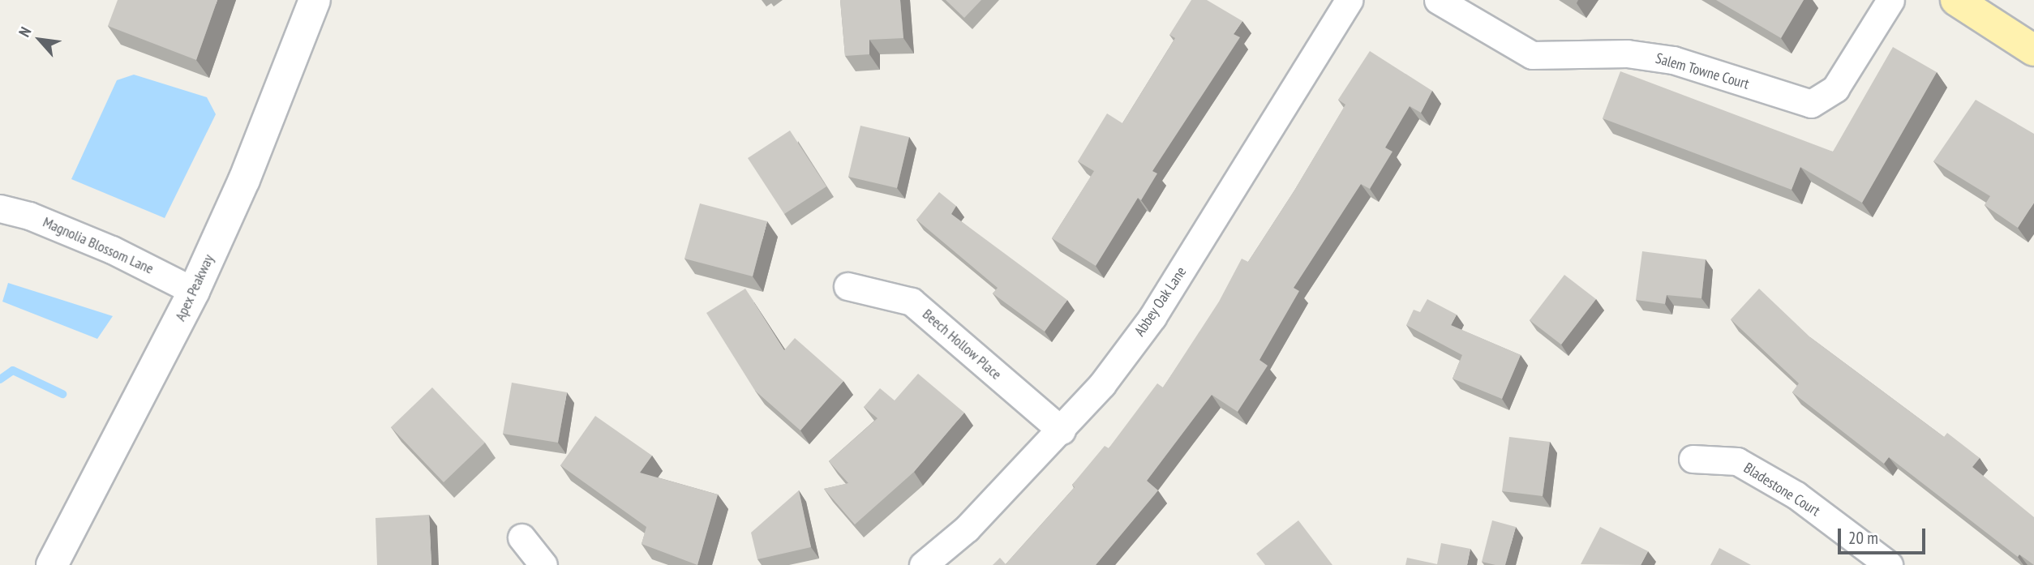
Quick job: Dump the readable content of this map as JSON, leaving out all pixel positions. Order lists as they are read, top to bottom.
{
  "streets": {
    "main road": ["Apex Peakway"],
    "street": [
      "Salem Towne Court",
      "Magnolia Blossom Lane",
      "Abbey Oak Lane",
      "Beech Hollow Place",
      "Bladestone Court"
    ]
  },
  "crossings": [
    ["Magnolia Blossom Lane", "Apex Peakway"],
    ["Abbey Oak Lane", "Beech Hollow Place"]
  ],
  "scale_bar": "20 m",
  "north": "top left"
}
